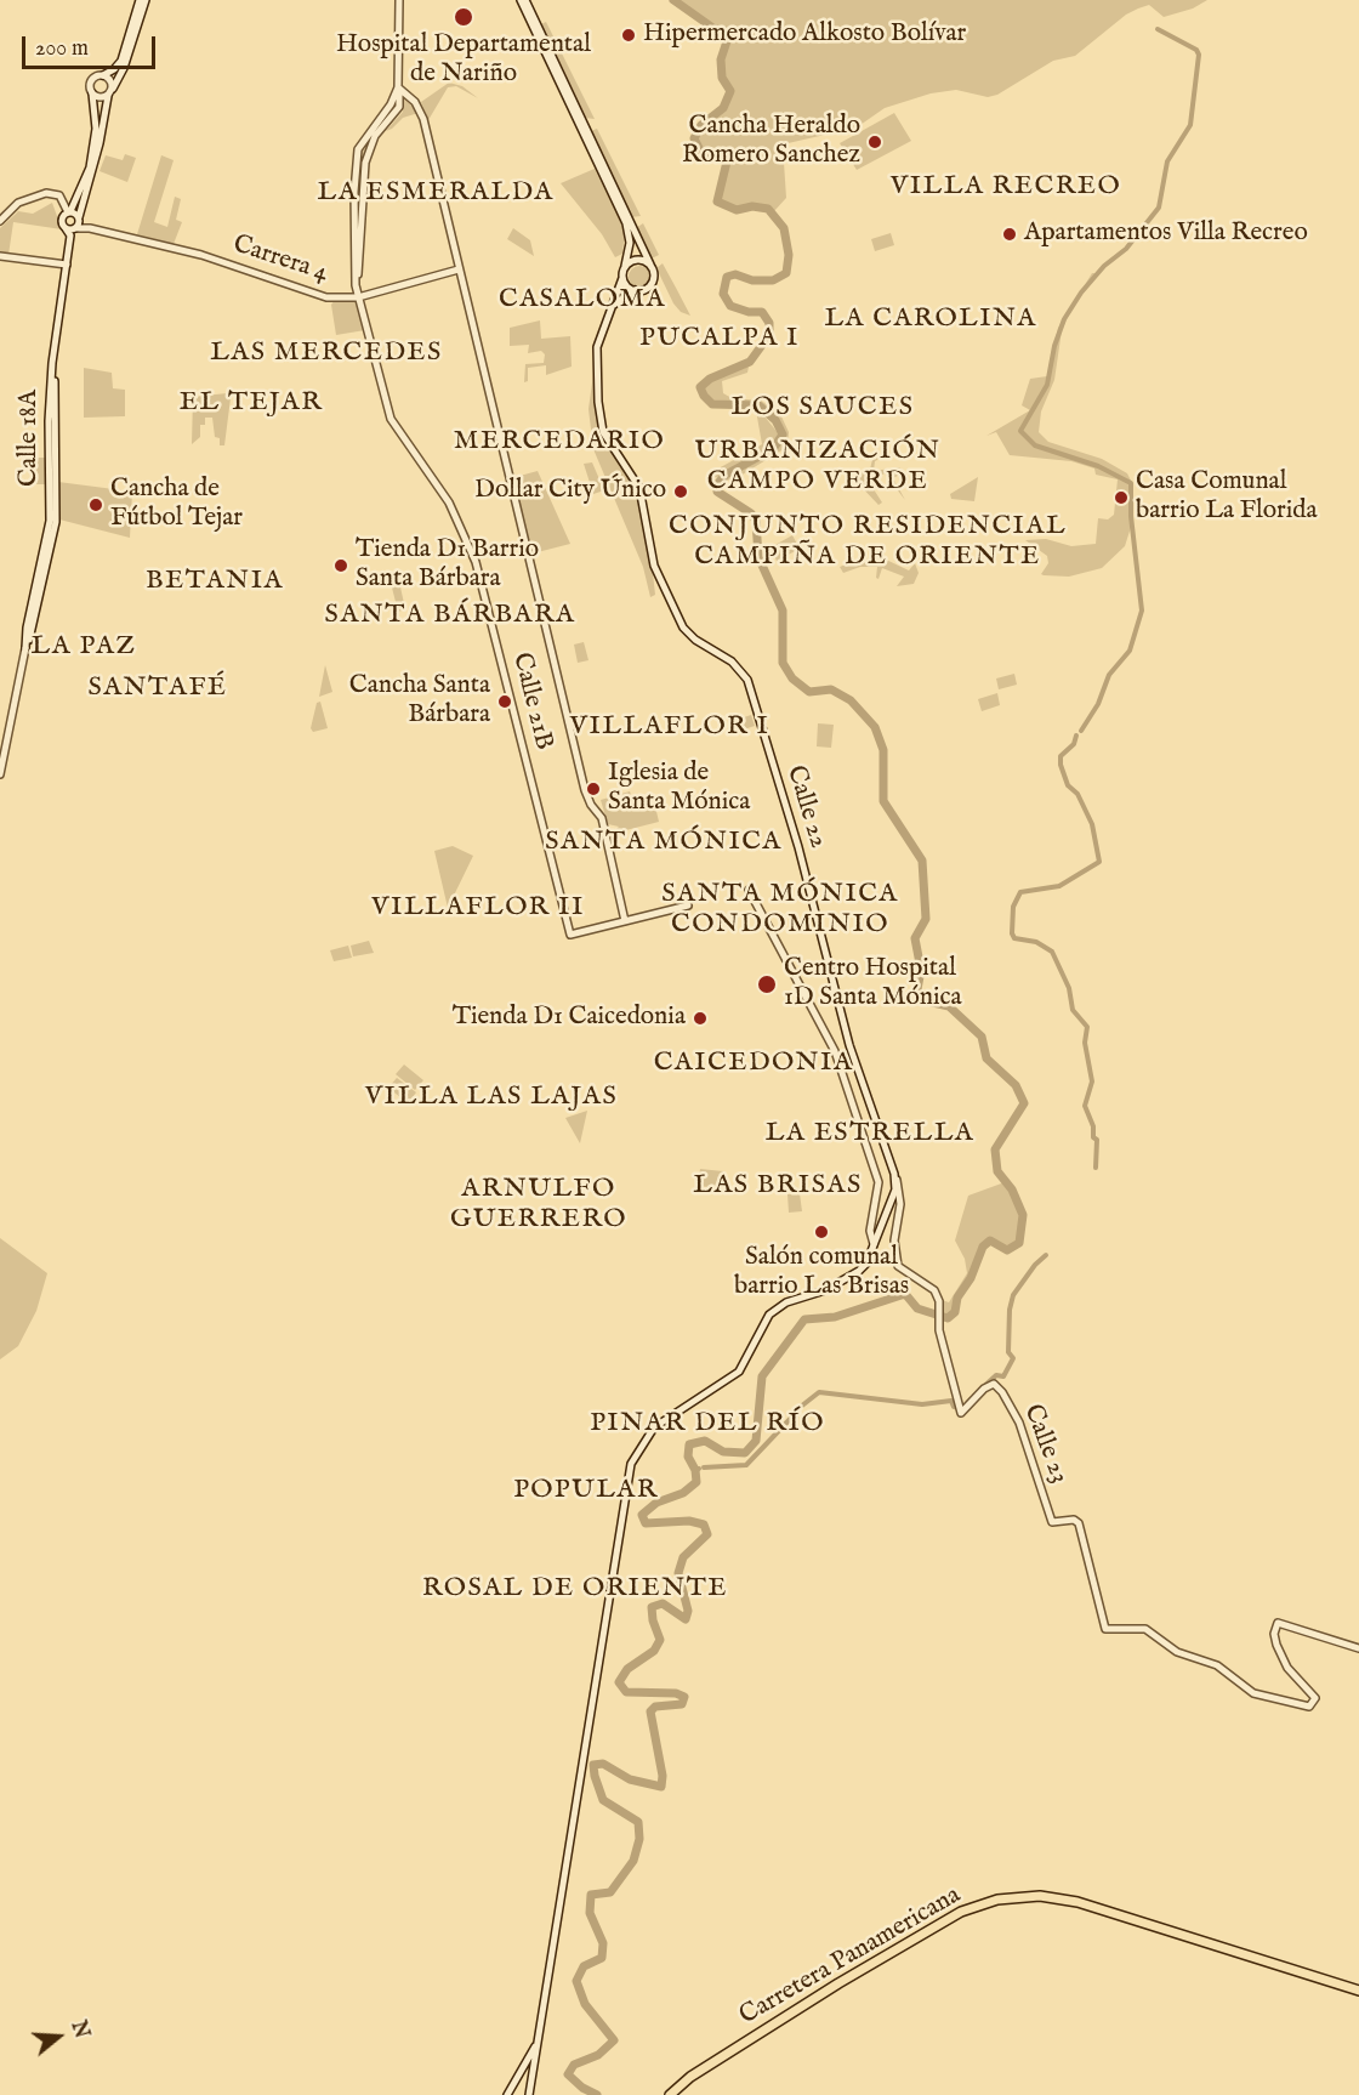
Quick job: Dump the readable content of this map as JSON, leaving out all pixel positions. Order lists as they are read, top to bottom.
{
  "streets": {
    "highway": ["Carretera Panamericana"],
    "street": [
      "Carrera 4",
      "Calle 18A",
      "Calle 21B",
      "Calle 22",
      "Calle 23"
    ]
  },
  "crossings": [
    ["Carrera 4", "Calle 18A"],
    ["Carrera 4", "Calle 21B"],
    ["Calle 22", "Calle 23"]
  ],
  "districts": [
    "VILLA RECREO",
    "LA ESMERALDA",
    "CASALOMA",
    "LA CAROLINA",
    "PUCALPA I",
    "LAS MERCEDES",
    "EL TEJAR",
    "LOS SAUCES",
    "MERCEDARIO",
    "URBANIZACIÓN CAMPO VERDE",
    "CONJUNTO RESIDENCIAL CAMPIÑA DE ORIENTE",
    "BETANIA",
    "SANTA BÁRBARA",
    "LA PAZ",
    "SANTAFÉ",
    "VILLAFLOR I",
    "SANTA MÓNICA",
    "SANTA MÓNICA CONDOMINIO",
    "VILLAFLOR II",
    "CAICEDONIA",
    "VILLA LAS LAJAS",
    "LA ESTRELLA",
    "LAS BRISAS",
    "ARNULFO GUERRERO",
    "PINAR DEL RÍO",
    "POPULAR",
    "ROSAL DE ORIENTE"
  ],
  "places": [
    "Hospital Departamental de Nariño",
    "Hipermercado Alkosto Bolívar",
    "Cancha Heraldo Romero Sanchez",
    "Apartamentos Villa Recreo",
    "Dollar City Único",
    "Casa Comunal barrio La Florida",
    "Cancha de Fútbol Tejar",
    "Tienda D1 Barrio Santa Bárbara",
    "Cancha Santa Bárbara",
    "Iglesia de Santa Mónica",
    "Centro Hospital 1D Santa Mónica",
    "Tienda D1 Caicedonia",
    "Salón comunal barrio Las Brisas"
  ],
  "scale_bar": "200 m",
  "north": "right"
}
